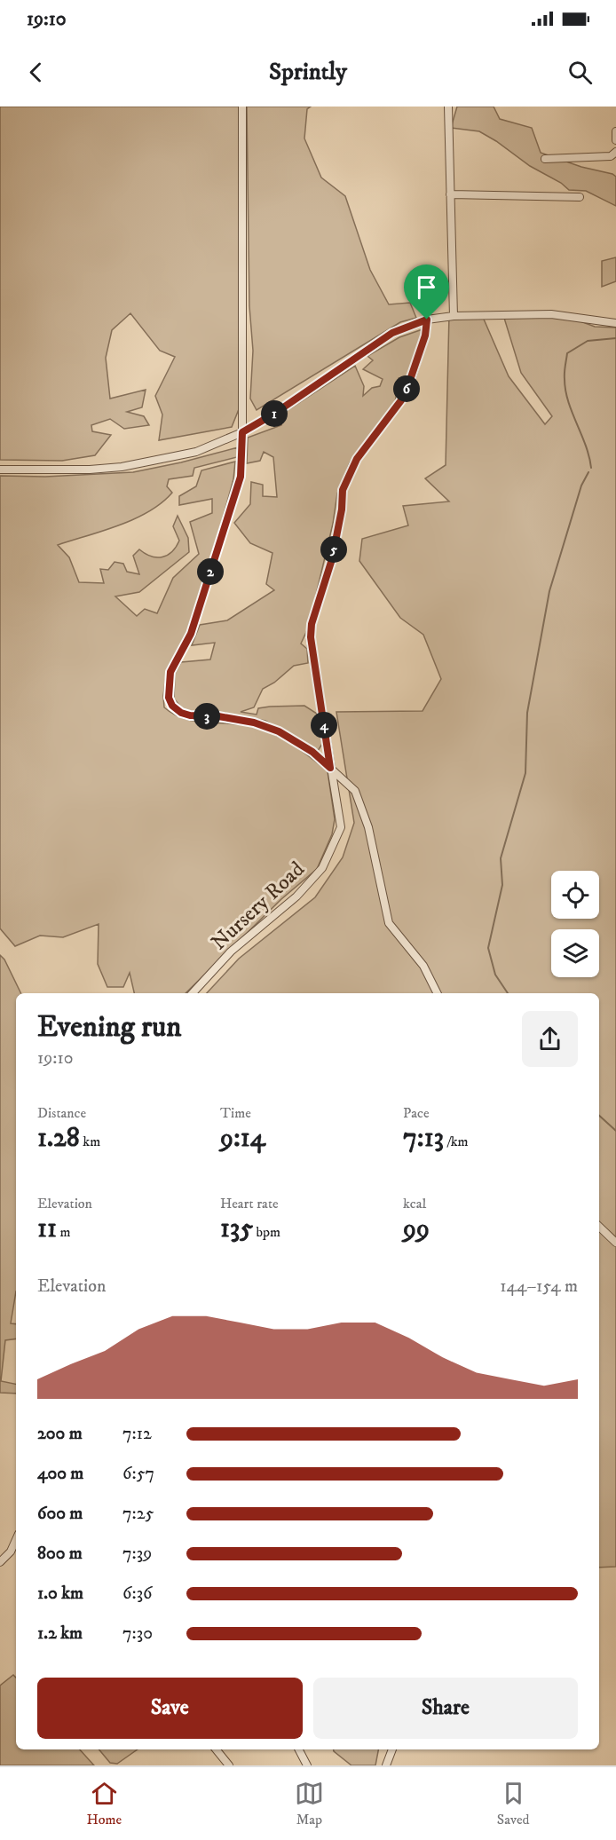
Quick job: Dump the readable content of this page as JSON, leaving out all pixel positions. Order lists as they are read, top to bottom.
{
  "streets": {
    "street": ["Nursery Road"]
  },
  "page": {
    "status": "19:10",
    "header": "Sprintly",
    "pins": [
      "6",
      "1",
      "5",
      "2",
      "3",
      "4"
    ],
    "heading": ["Evening run", "19:10"],
    "stats": [
      ["Distance", "1.28 km"],
      ["Time", "9:14"],
      ["Pace", "7:13 /km"],
      ["Elevation", "11 m"],
      ["Heart rate", "135 bpm"],
      ["kcal", "99"]
    ],
    "chart": ["Elevation", "144–154 m"],
    "list": [
      {
        "name": "200 m",
        "note": "7:12"
      },
      {
        "name": "400 m",
        "note": "6:57"
      },
      {
        "name": "600 m",
        "note": "7:25"
      },
      {
        "name": "800 m",
        "note": "7:39"
      },
      {
        "name": "1.0 km",
        "note": "6:36"
      },
      {
        "name": "1.2 km",
        "note": "7:30"
      }
    ],
    "buttons": ["Save", "Share"],
    "tabs": ["Home", "Map", "Saved"]
  }
}
